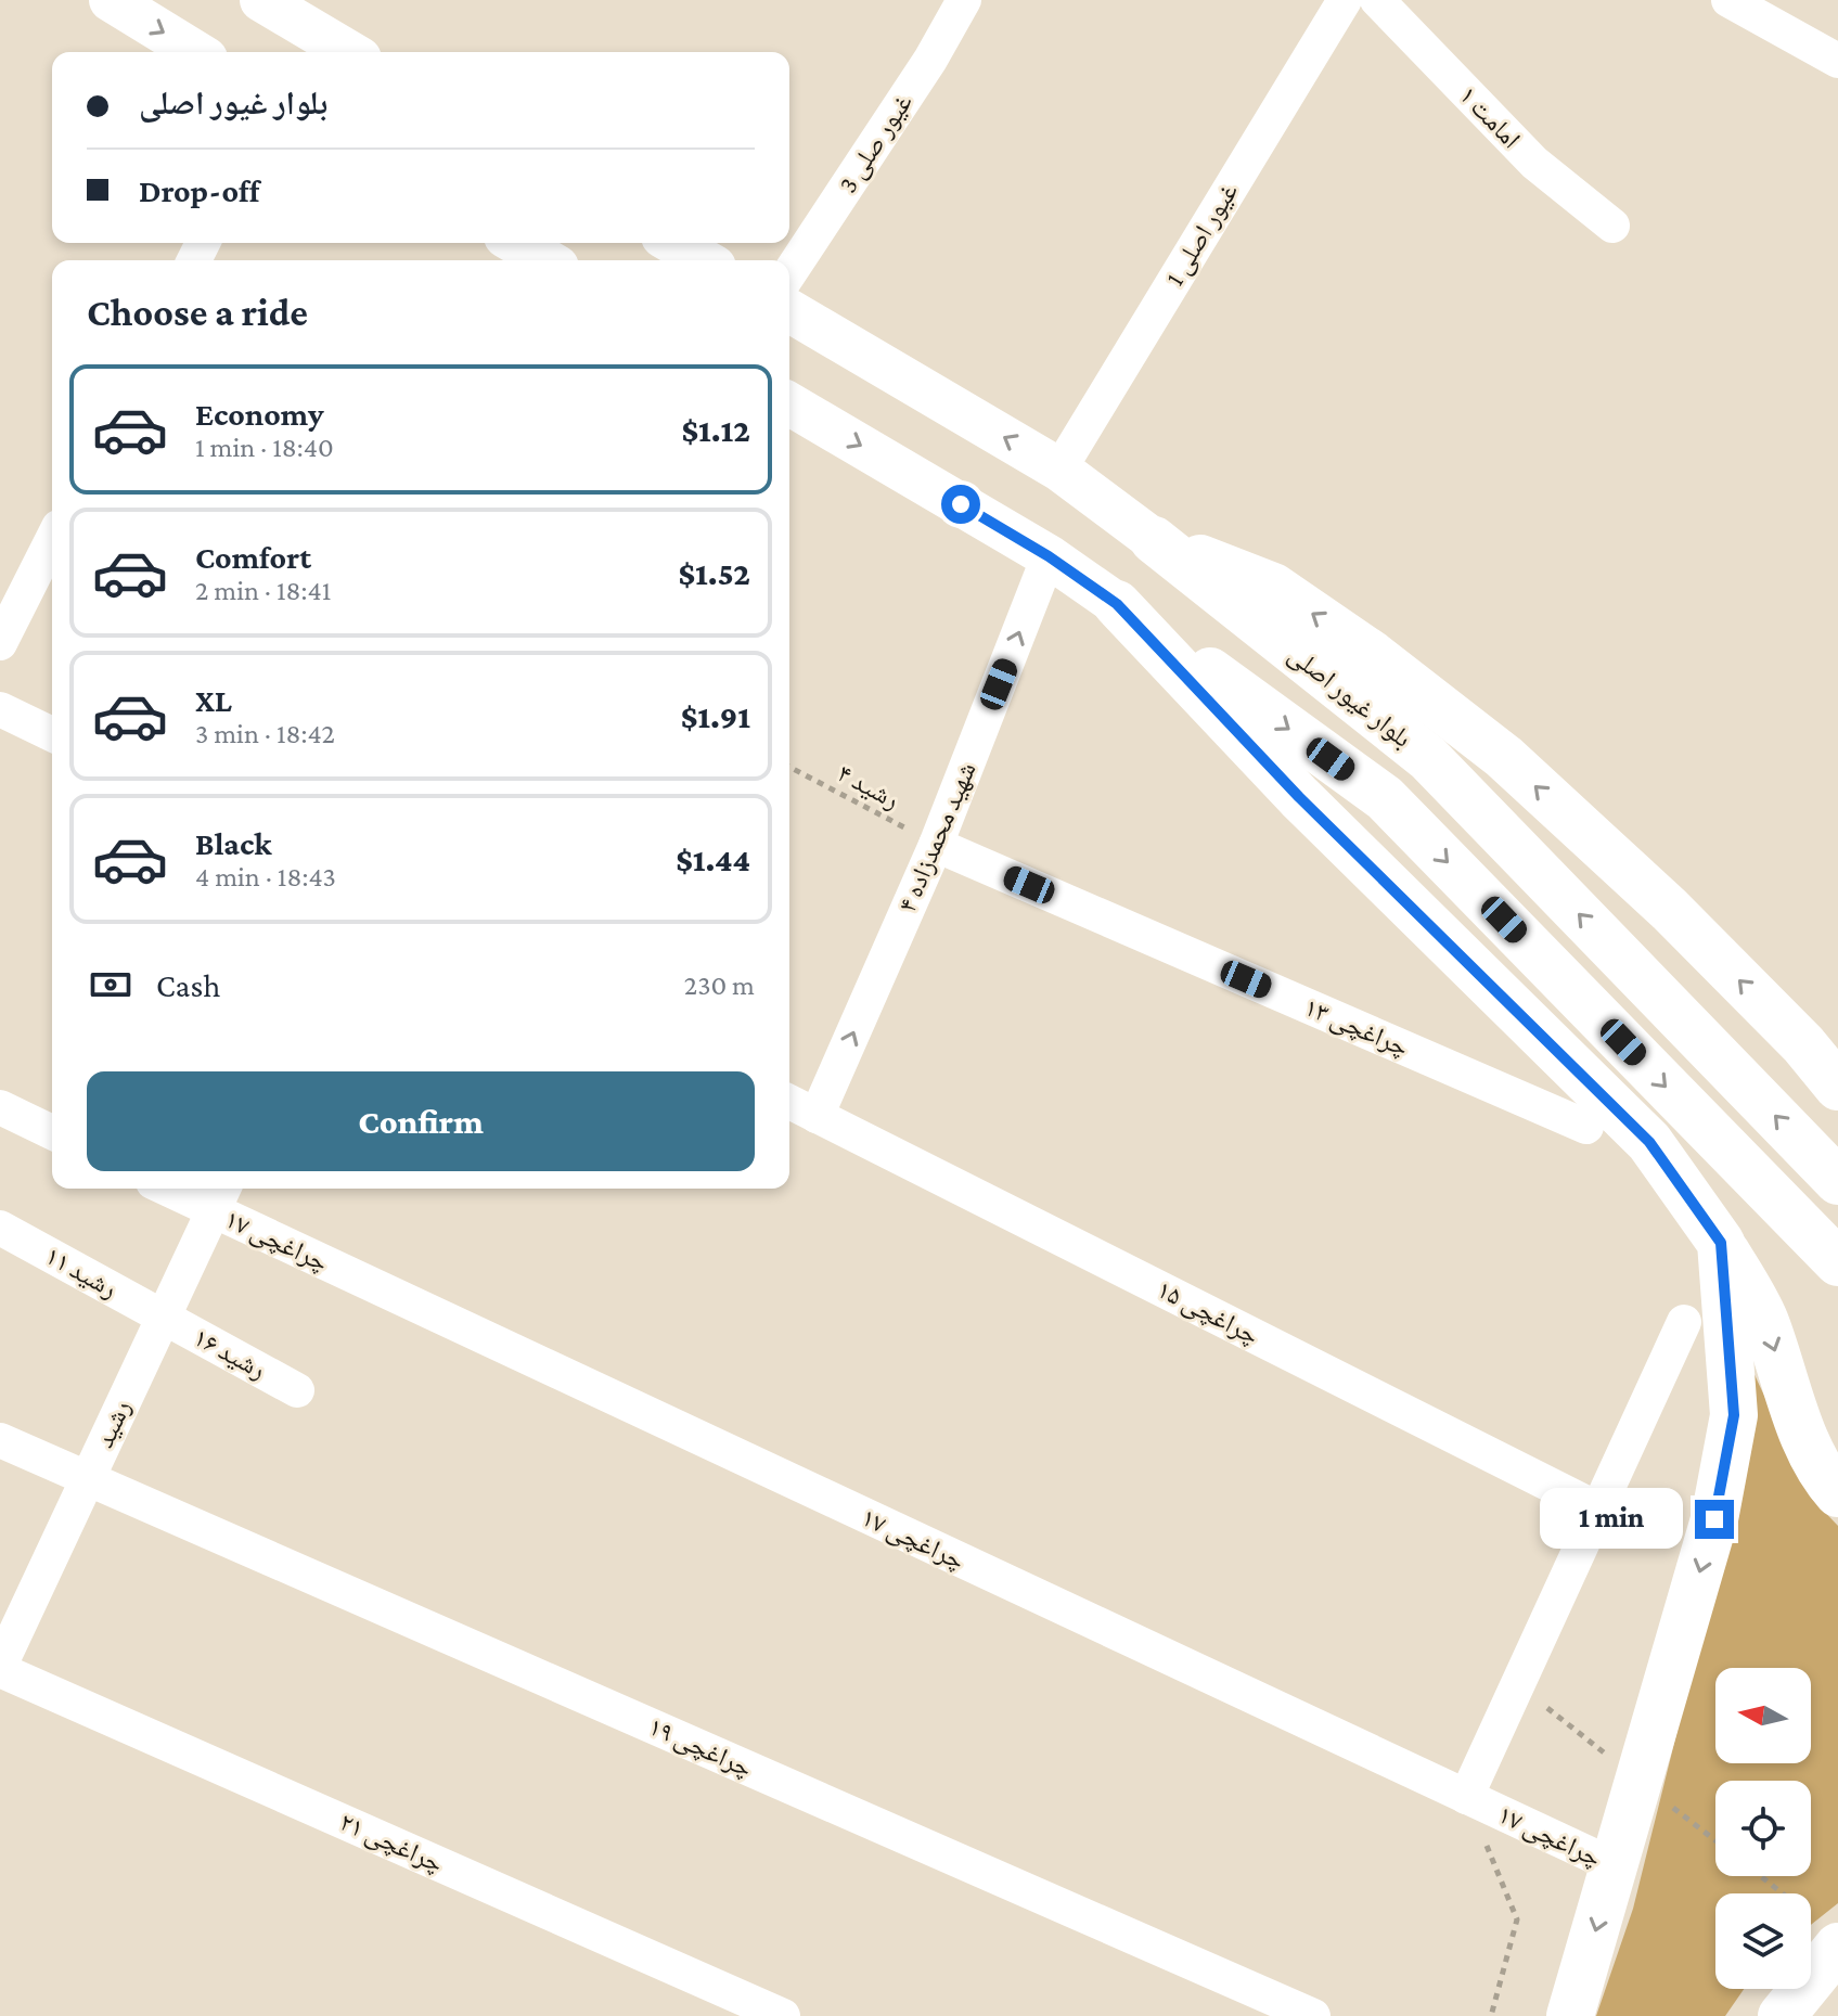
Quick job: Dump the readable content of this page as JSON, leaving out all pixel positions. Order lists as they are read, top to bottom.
{
  "streets": {
    "main road": ["بلوار غیور اصلی"],
    "street": [
      "امامت ۱",
      "غیور صلی 3",
      "غیور اصلی 1",
      "شهید محمدزاده ۴",
      "چراغچی ۱۳",
      "چراغچی ۱۷",
      "رشید ۱۱",
      "چراغچی ۱۵",
      "رشید ۱۶",
      "رشید",
      "چراغچی ۱۹",
      "چراغچی ۲۱"
    ],
    "path": ["رشید ۴"]
  },
  "crossings": [
    ["غیور اصلی 1", "بلوار غیور اصلی"],
    ["رشید ۴", "شهید محمدزاده ۴"],
    ["رشید ۴", "چراغچی ۱۳"],
    ["شهید محمدزاده ۴", "چراغچی ۱۳"],
    ["شهید محمدزاده ۴", "چراغچی ۱۵"],
    ["چراغچی ۱۷", "رشید"],
    ["رشید ۱۱", "رشید ۱۶"],
    ["رشید ۱۱", "رشید"],
    ["رشید ۱۶", "رشید"],
    ["رشید", "چراغچی ۱۹"],
    ["رشید", "چراغچی ۲۱"]
  ],
  "one_way": ["بلوار غیور اصلی", "شهید محمدزاده ۴"],
  "north": "left",
  "page": {
    "banner": ["بلوار غیور اصلی", "Drop-off"],
    "heading": "Choose a ride",
    "list": [
      {
        "name": "Economy",
        "note": "1 min · 18:40",
        "value": "$1.12"
      },
      {
        "name": "Comfort",
        "note": "2 min · 18:41",
        "value": "$1.52"
      },
      {
        "name": "XL",
        "note": "3 min · 18:42",
        "value": "$1.91"
      },
      {
        "name": "Black",
        "note": "4 min · 18:43",
        "value": "$1.44"
      }
    ],
    "pay": ["Cash", "230 m"],
    "buttons": "Confirm",
    "bubble": "1 min"
  }
}
